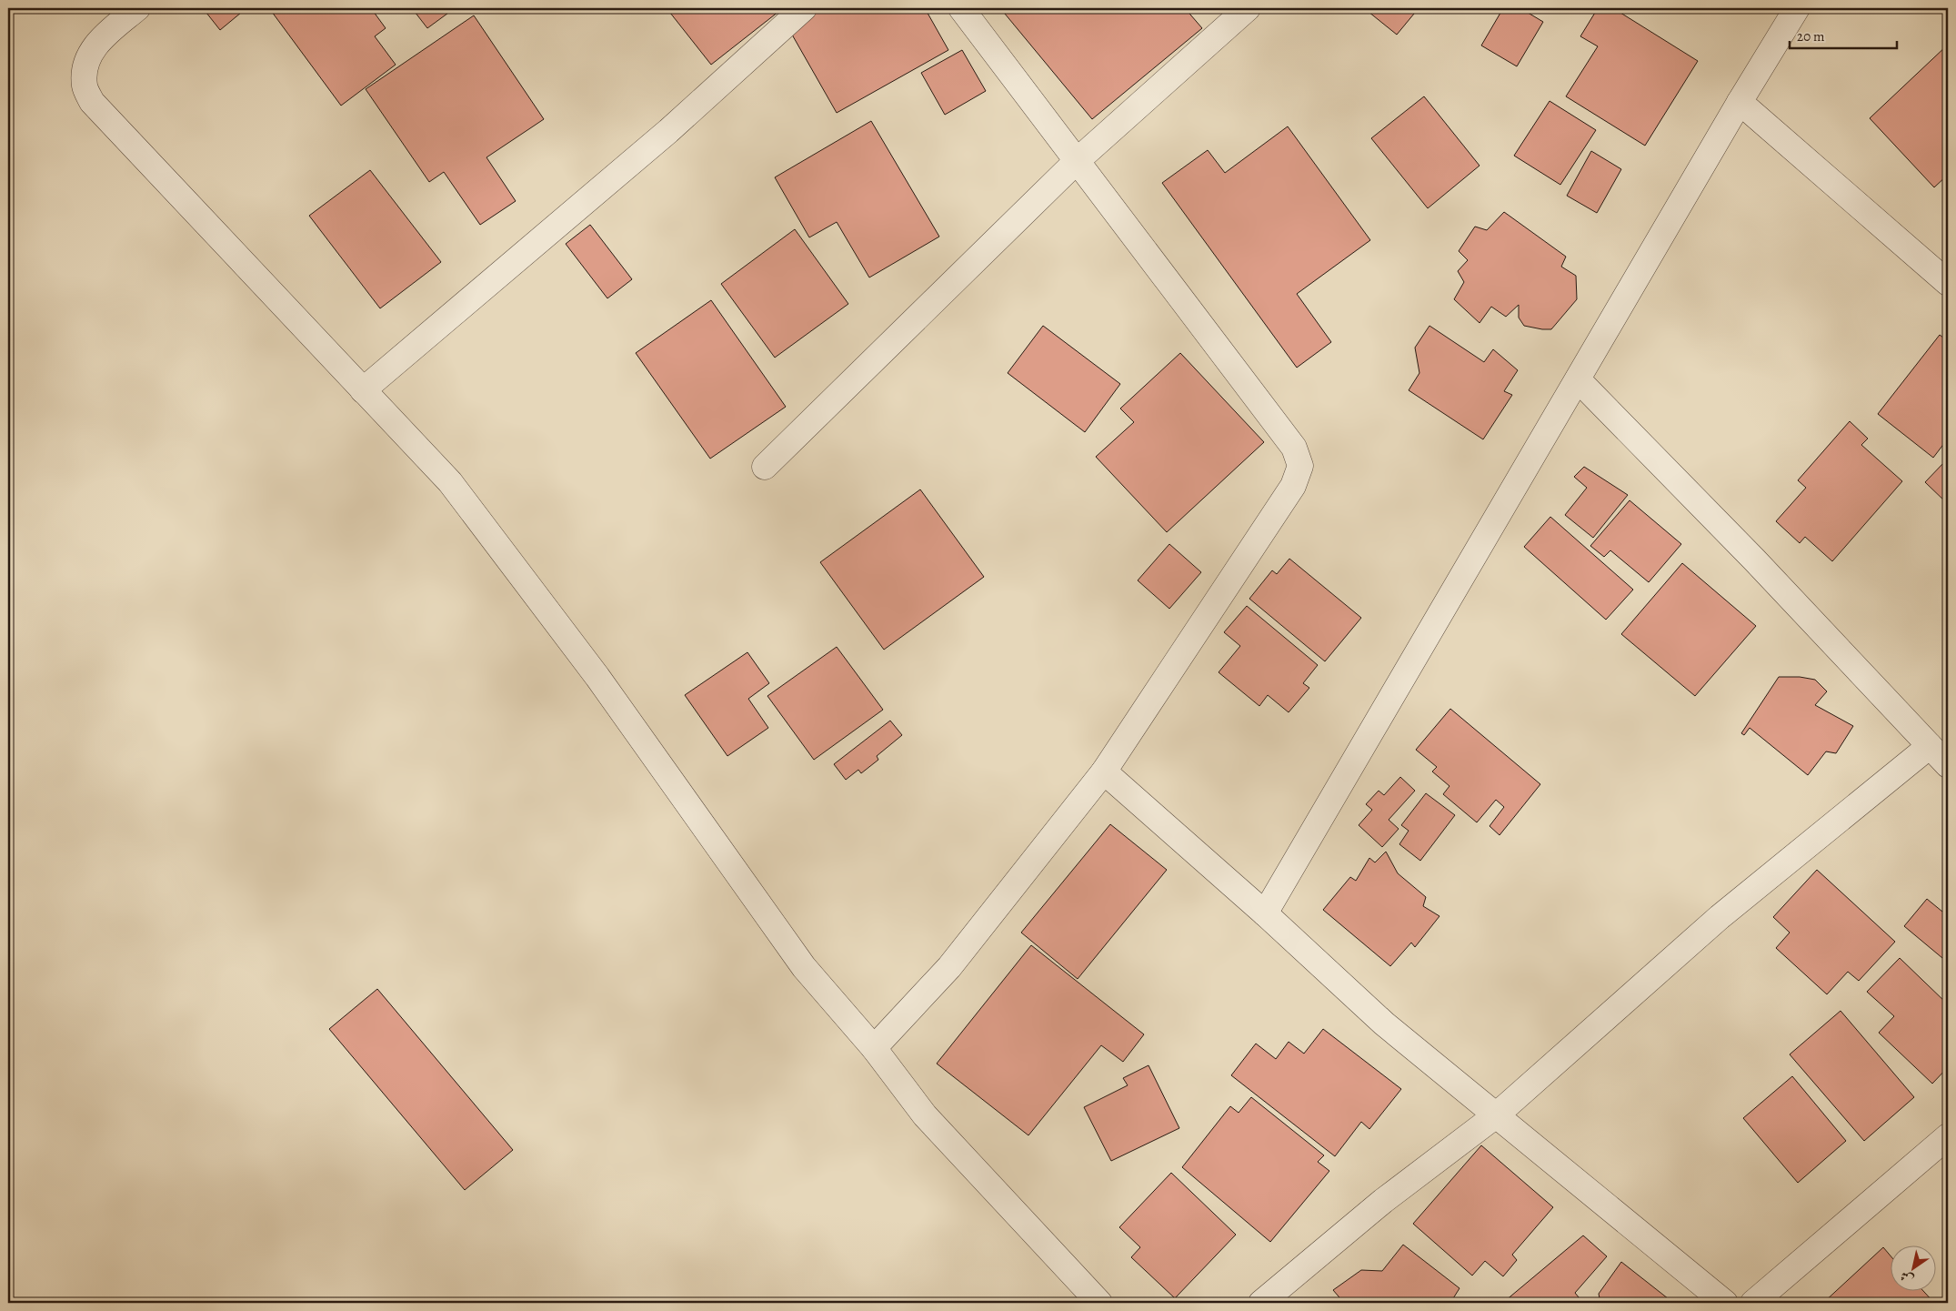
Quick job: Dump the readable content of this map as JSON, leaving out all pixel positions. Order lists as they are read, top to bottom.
{
  "scale_bar": "20 m",
  "north": "bottom left"
}
